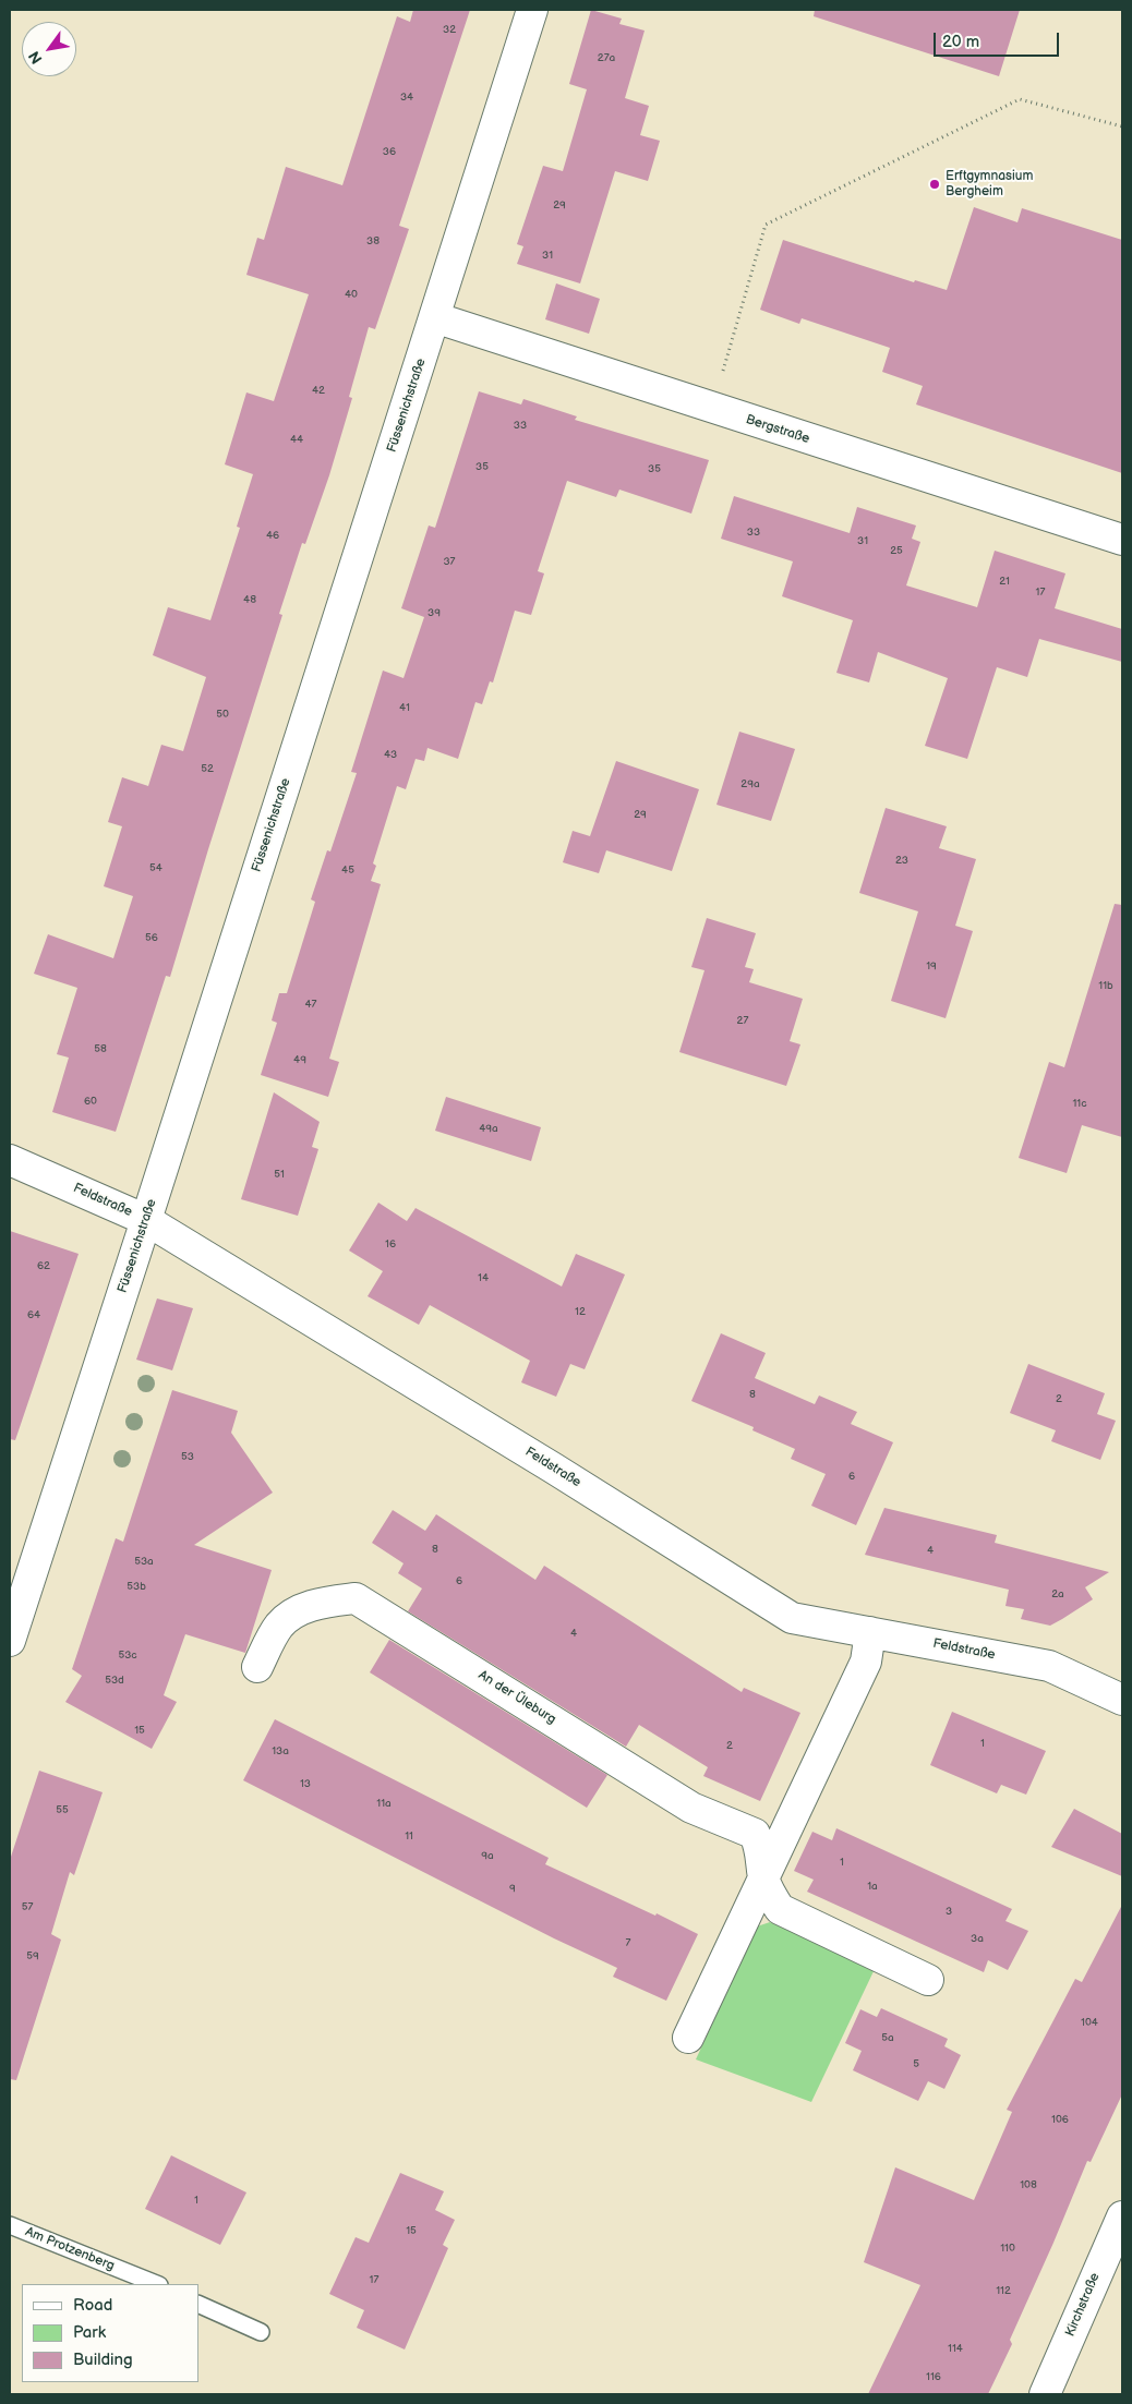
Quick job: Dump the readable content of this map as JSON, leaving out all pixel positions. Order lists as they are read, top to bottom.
{
  "streets": {
    "street": [
      "Füssenichstraße",
      "Bergstraße",
      "Feldstraße",
      "An der Üleburg",
      "Kirchstraße"
    ],
    "lane": ["Am Protzenberg"]
  },
  "crossings": [
    ["Füssenichstraße", "Bergstraße"],
    ["Füssenichstraße", "Feldstraße"],
    ["Feldstraße", "An der Üleburg"]
  ],
  "places": ["Erftgymnasium Bergheim"],
  "house_numbers": [
    "32",
    "27a",
    "34",
    "36",
    "29",
    "38",
    "31",
    "40",
    "42",
    "33",
    "44",
    "35",
    "35",
    "33",
    "46",
    "31",
    "25",
    "37",
    "21",
    "17",
    "48",
    "39",
    "41",
    "50",
    "43",
    "52",
    "29a",
    "29",
    "23",
    "54",
    "45",
    "56",
    "19",
    "11b",
    "47",
    "27",
    "58",
    "49",
    "60",
    "11c",
    "49a",
    "51",
    "16",
    "62",
    "14",
    "12",
    "64",
    "8",
    "2",
    "53",
    "6",
    "8",
    "4",
    "53a",
    "6",
    "53b",
    "2a",
    "4",
    "53c",
    "53d",
    "15",
    "1",
    "2",
    "13a",
    "13",
    "11a",
    "55",
    "11",
    "9a",
    "1",
    "1a",
    "9",
    "57",
    "3",
    "3a",
    "7",
    "59",
    "104",
    "5a",
    "5",
    "106",
    "108",
    "1",
    "15",
    "110",
    "17",
    "112",
    "114",
    "116"
  ],
  "legend": ["Road", "Park", "Building"],
  "scale_bar": "20 m",
  "north": "bottom left"
}
